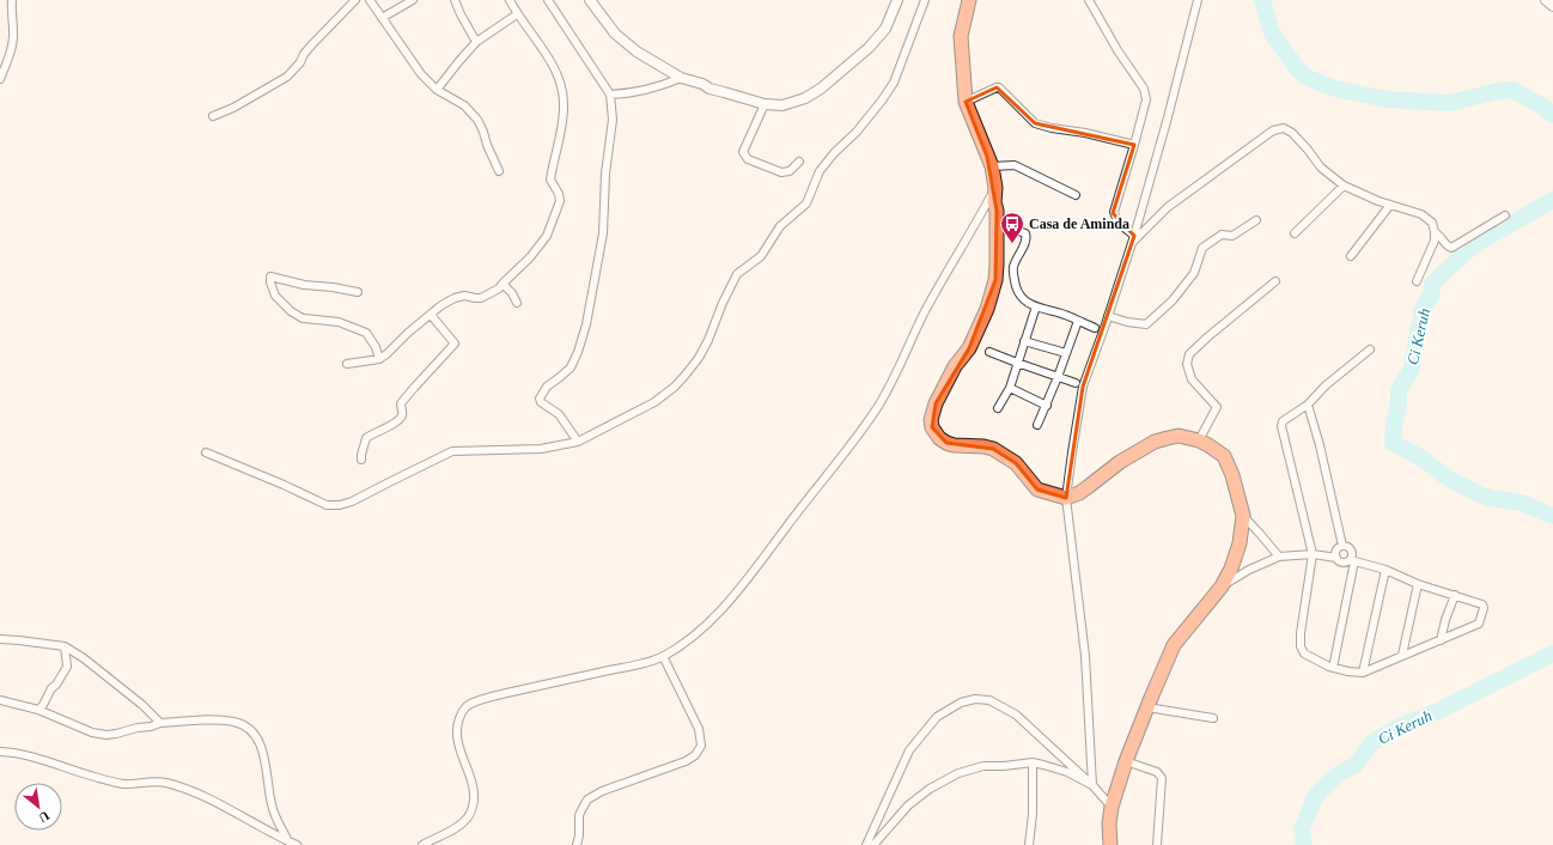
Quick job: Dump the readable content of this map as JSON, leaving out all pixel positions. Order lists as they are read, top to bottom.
{
  "water": ["Ci Keruh"],
  "places": {
    "bus stop": ["Casa de Aminda"]
  },
  "north": "bottom right"
}
